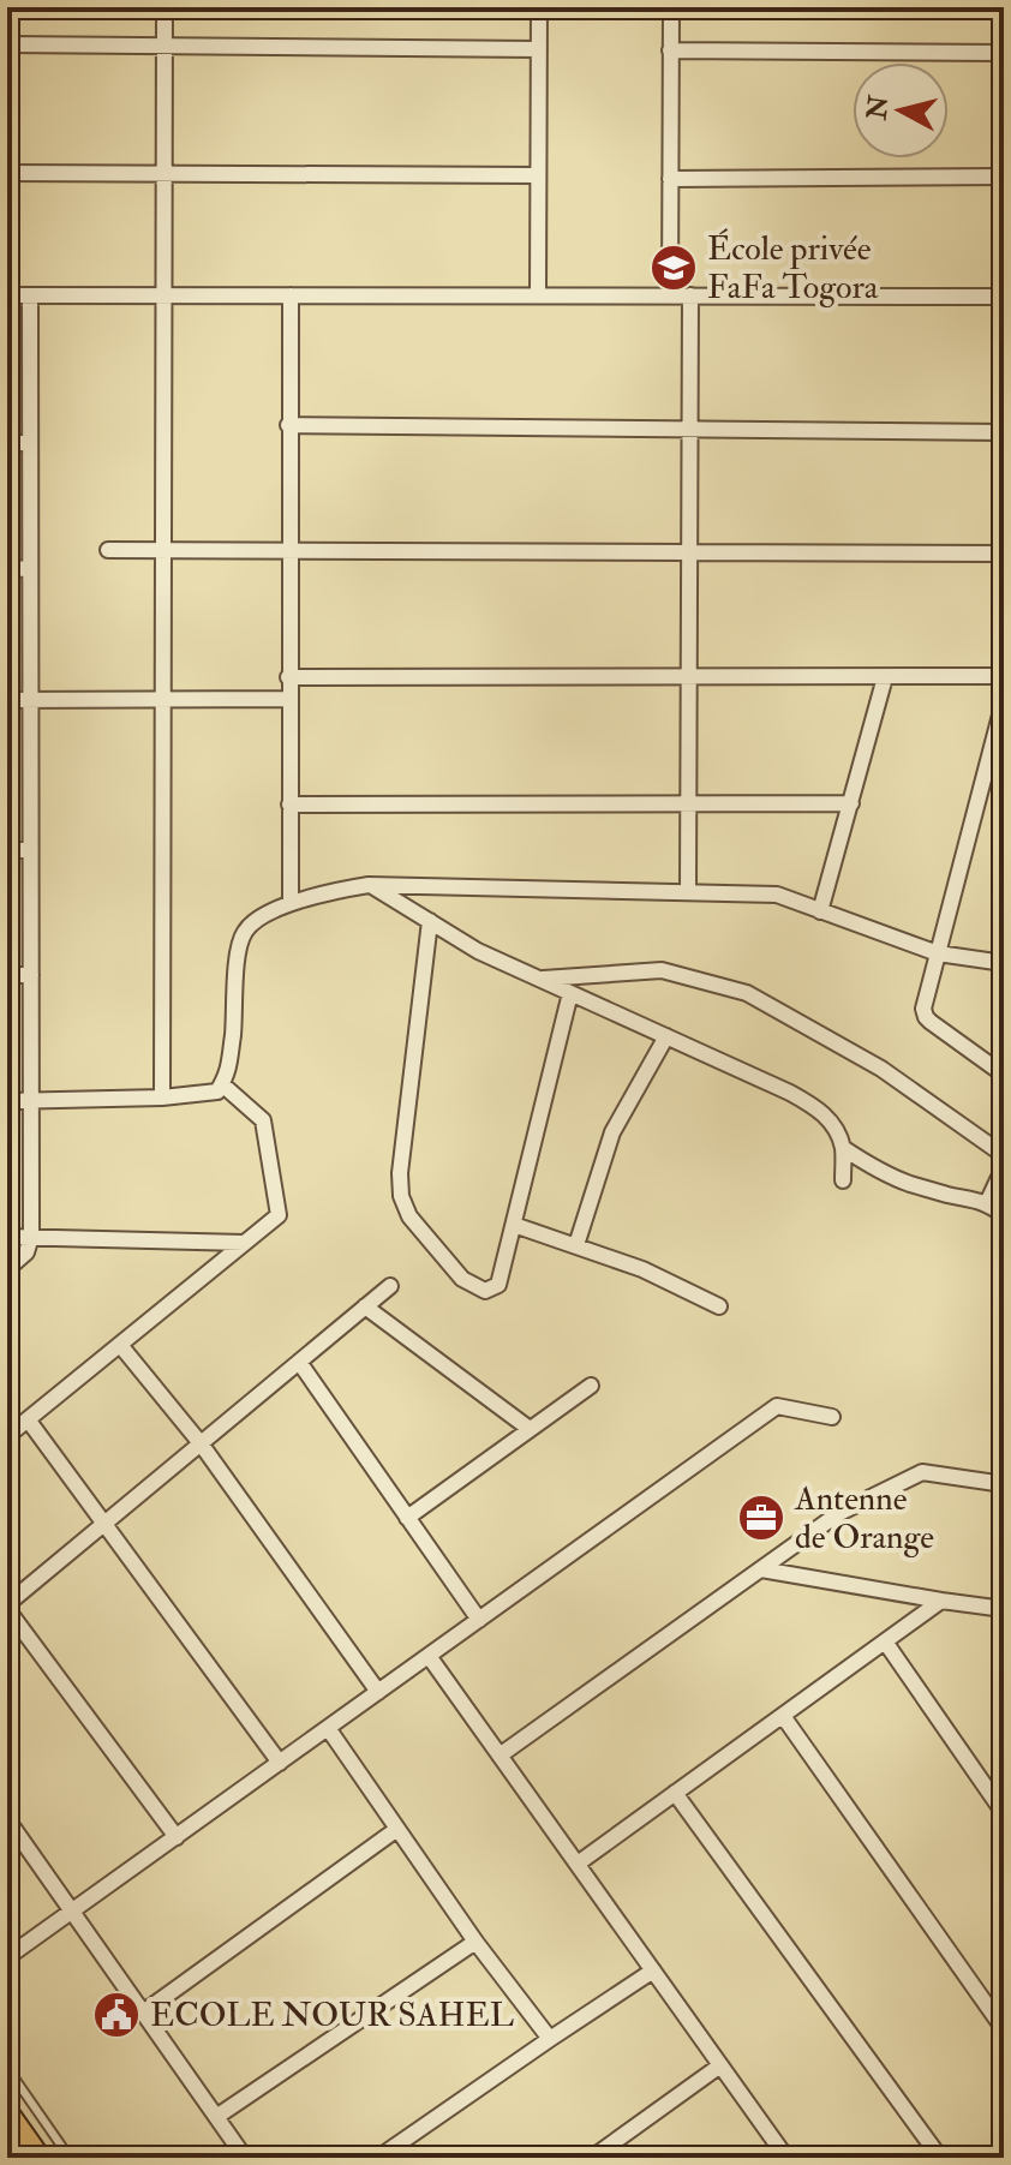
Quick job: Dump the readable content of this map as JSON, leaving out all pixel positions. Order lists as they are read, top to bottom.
{
  "places": {
    "school or university": ["École privée FaFa Togora"],
    "office": ["Antenne de Orange"],
    "public building": ["ECOLE NOUR SAHEL"]
  },
  "north": "left"
}
